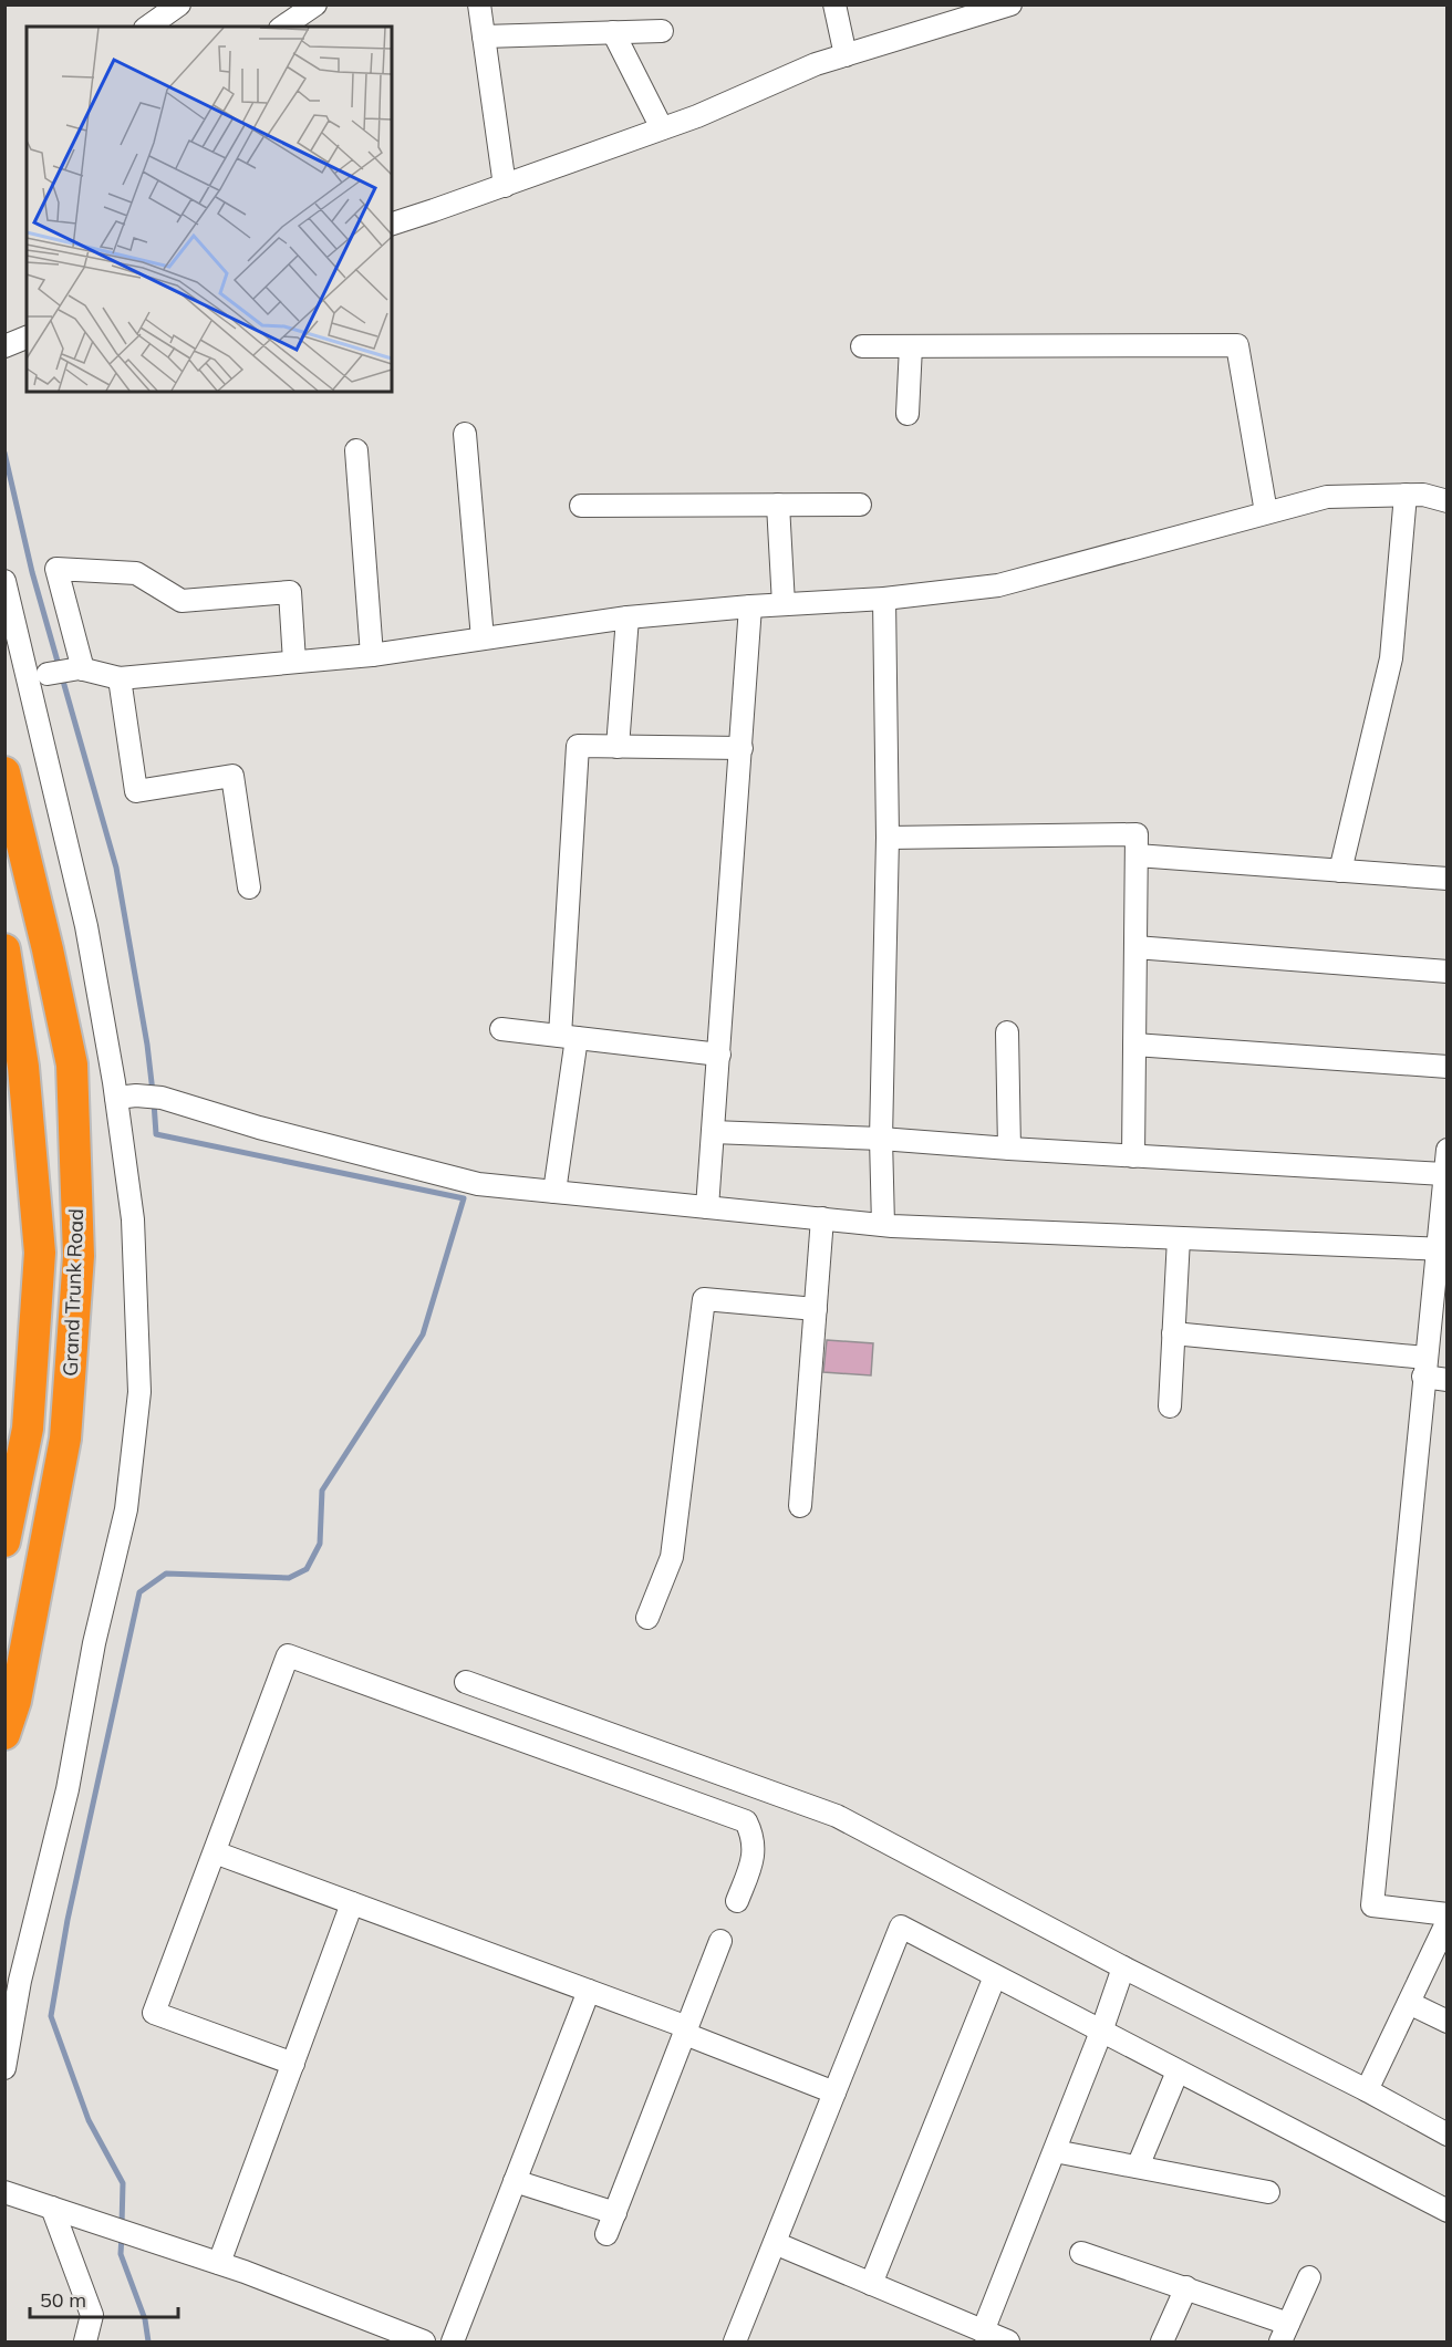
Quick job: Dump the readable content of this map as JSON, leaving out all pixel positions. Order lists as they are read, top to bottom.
{
  "streets": {
    "highway": ["Grand Trunk Road"]
  },
  "scale_bar": "50 m"
}
